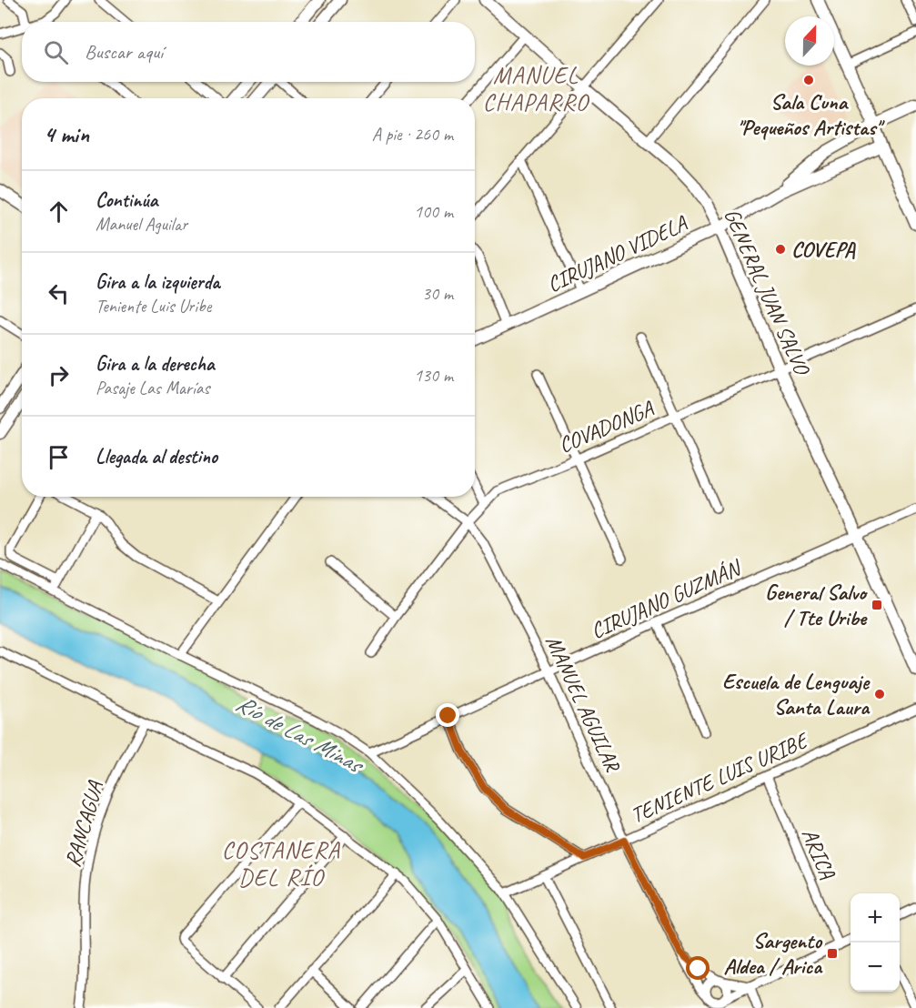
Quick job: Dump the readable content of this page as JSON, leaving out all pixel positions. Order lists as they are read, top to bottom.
{
  "streets": {
    "street": [
      "CIRUJANO VIDELA",
      "GENERAL JUAN SALVO",
      "COVADONGA",
      "CIRUJANO GUZMÁN",
      "MANUEL AGUILAR",
      "TENIENTE LUIS URIBE",
      "RANCAGUA",
      "ARICA"
    ]
  },
  "crossings": [
    ["CIRUJANO VIDELA", "GENERAL JUAN SALVO"],
    ["GENERAL JUAN SALVO", "COVADONGA"],
    ["GENERAL JUAN SALVO", "CIRUJANO GUZMÁN"],
    ["COVADONGA", "MANUEL AGUILAR"],
    ["CIRUJANO GUZMÁN", "MANUEL AGUILAR"],
    ["MANUEL AGUILAR", "TENIENTE LUIS URIBE"],
    ["TENIENTE LUIS URIBE", "ARICA"]
  ],
  "districts": ["MANUEL CHAPARRO", "COSTANERA DEL RÍO"],
  "water": ["Río de Las Minas"],
  "places": {
    "other": ["Sala Cuna \"Pequeños Artistas\"", "COVEPA", "Escuela de Lenguaje Santa Laura"],
    "transit": ["General Salvo / Tte Uribe", "Sargento Aldea / Arica"]
  },
  "north": "top",
  "page": {
    "search": "Buscar aquí",
    "heading": ["4 min", "A pie · 260 m"],
    "list": [
      ["Continúa", "Manuel Aguilar", "100 m"],
      ["Gira a la izquierda", "Teniente Luis Uribe", "30 m"],
      ["Gira a la derecha", "Pasaje Las Marías", "130 m"],
      "Llegada al destino"
    ],
    "map_buttons": ["+", "−"]
  }
}
